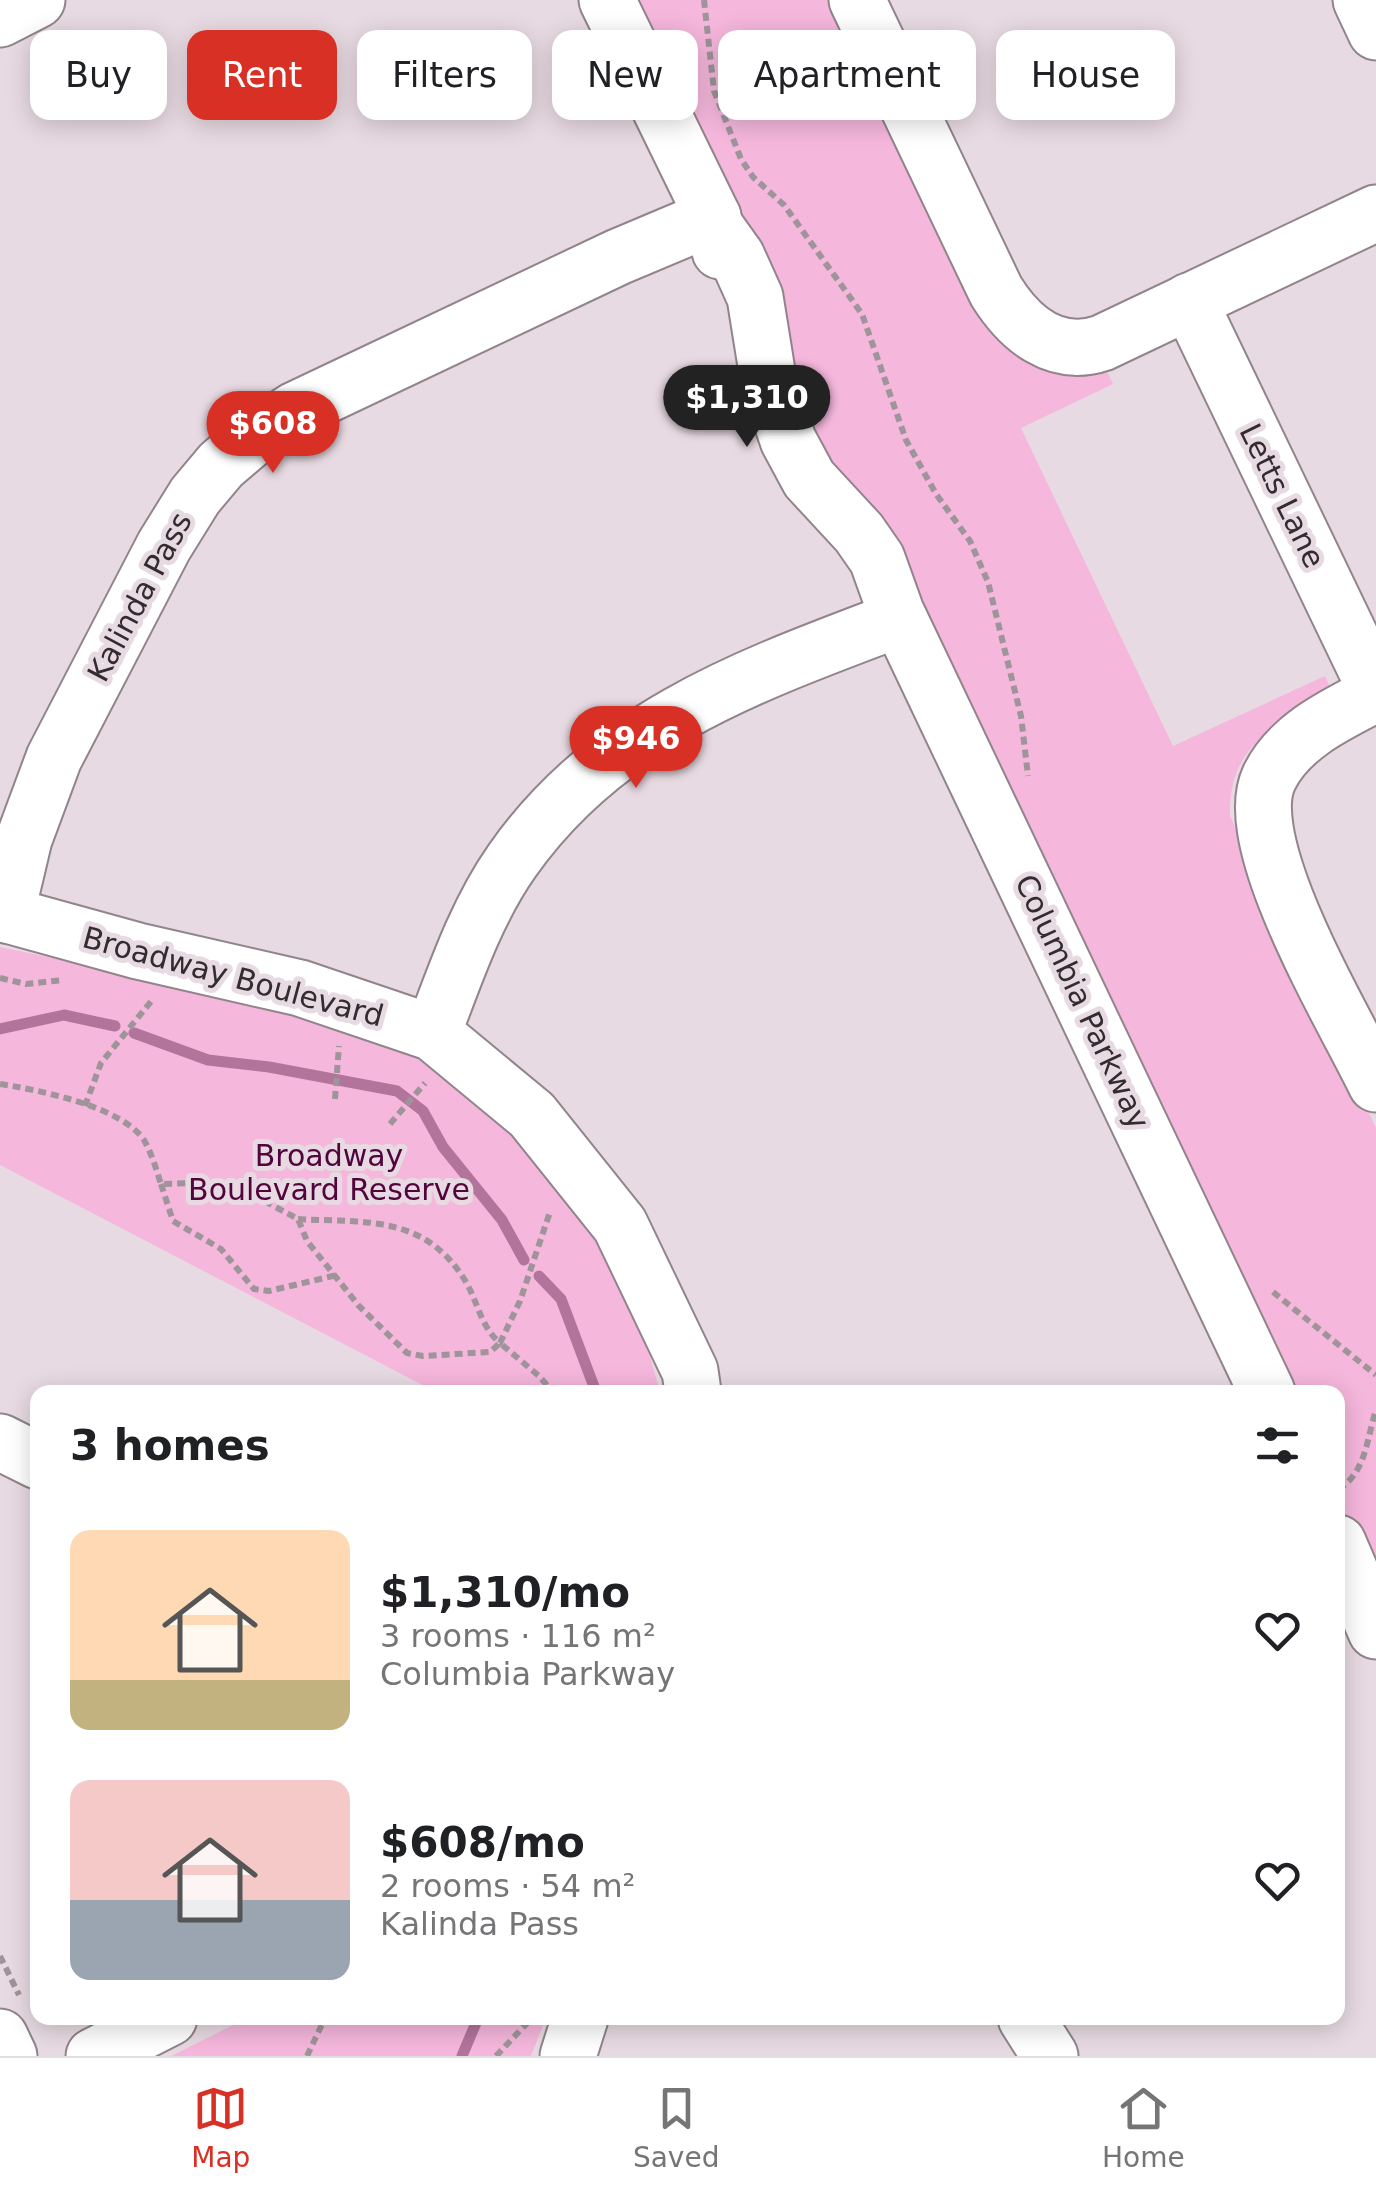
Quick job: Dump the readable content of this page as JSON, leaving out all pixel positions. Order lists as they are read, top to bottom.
{
  "streets": {
    "street": [
      "Letts Lane",
      "Kalinda Pass",
      "Broadway Boulevard",
      "Columbia Parkway"
    ]
  },
  "crossings": [
    ["Kalinda Pass", "Broadway Boulevard"],
    ["Kalinda Pass", "Columbia Parkway"]
  ],
  "parks": ["Broadway Boulevard Reserve"],
  "page": {
    "chip": [
      "Buy",
      "Rent",
      "Filters",
      "New",
      "Apartment",
      "House"
    ],
    "price": ["$1,310", "$608", "$946"],
    "heading": "3 homes",
    "list": [
      {
        "name": "$1,310/mo",
        "note": "3 rooms · 116 m² · Columbia Parkway"
      },
      {
        "name": "$608/mo",
        "note": "2 rooms · 54 m² · Kalinda Pass"
      }
    ],
    "tabs": ["Map", "Saved", "Home"]
  }
}
